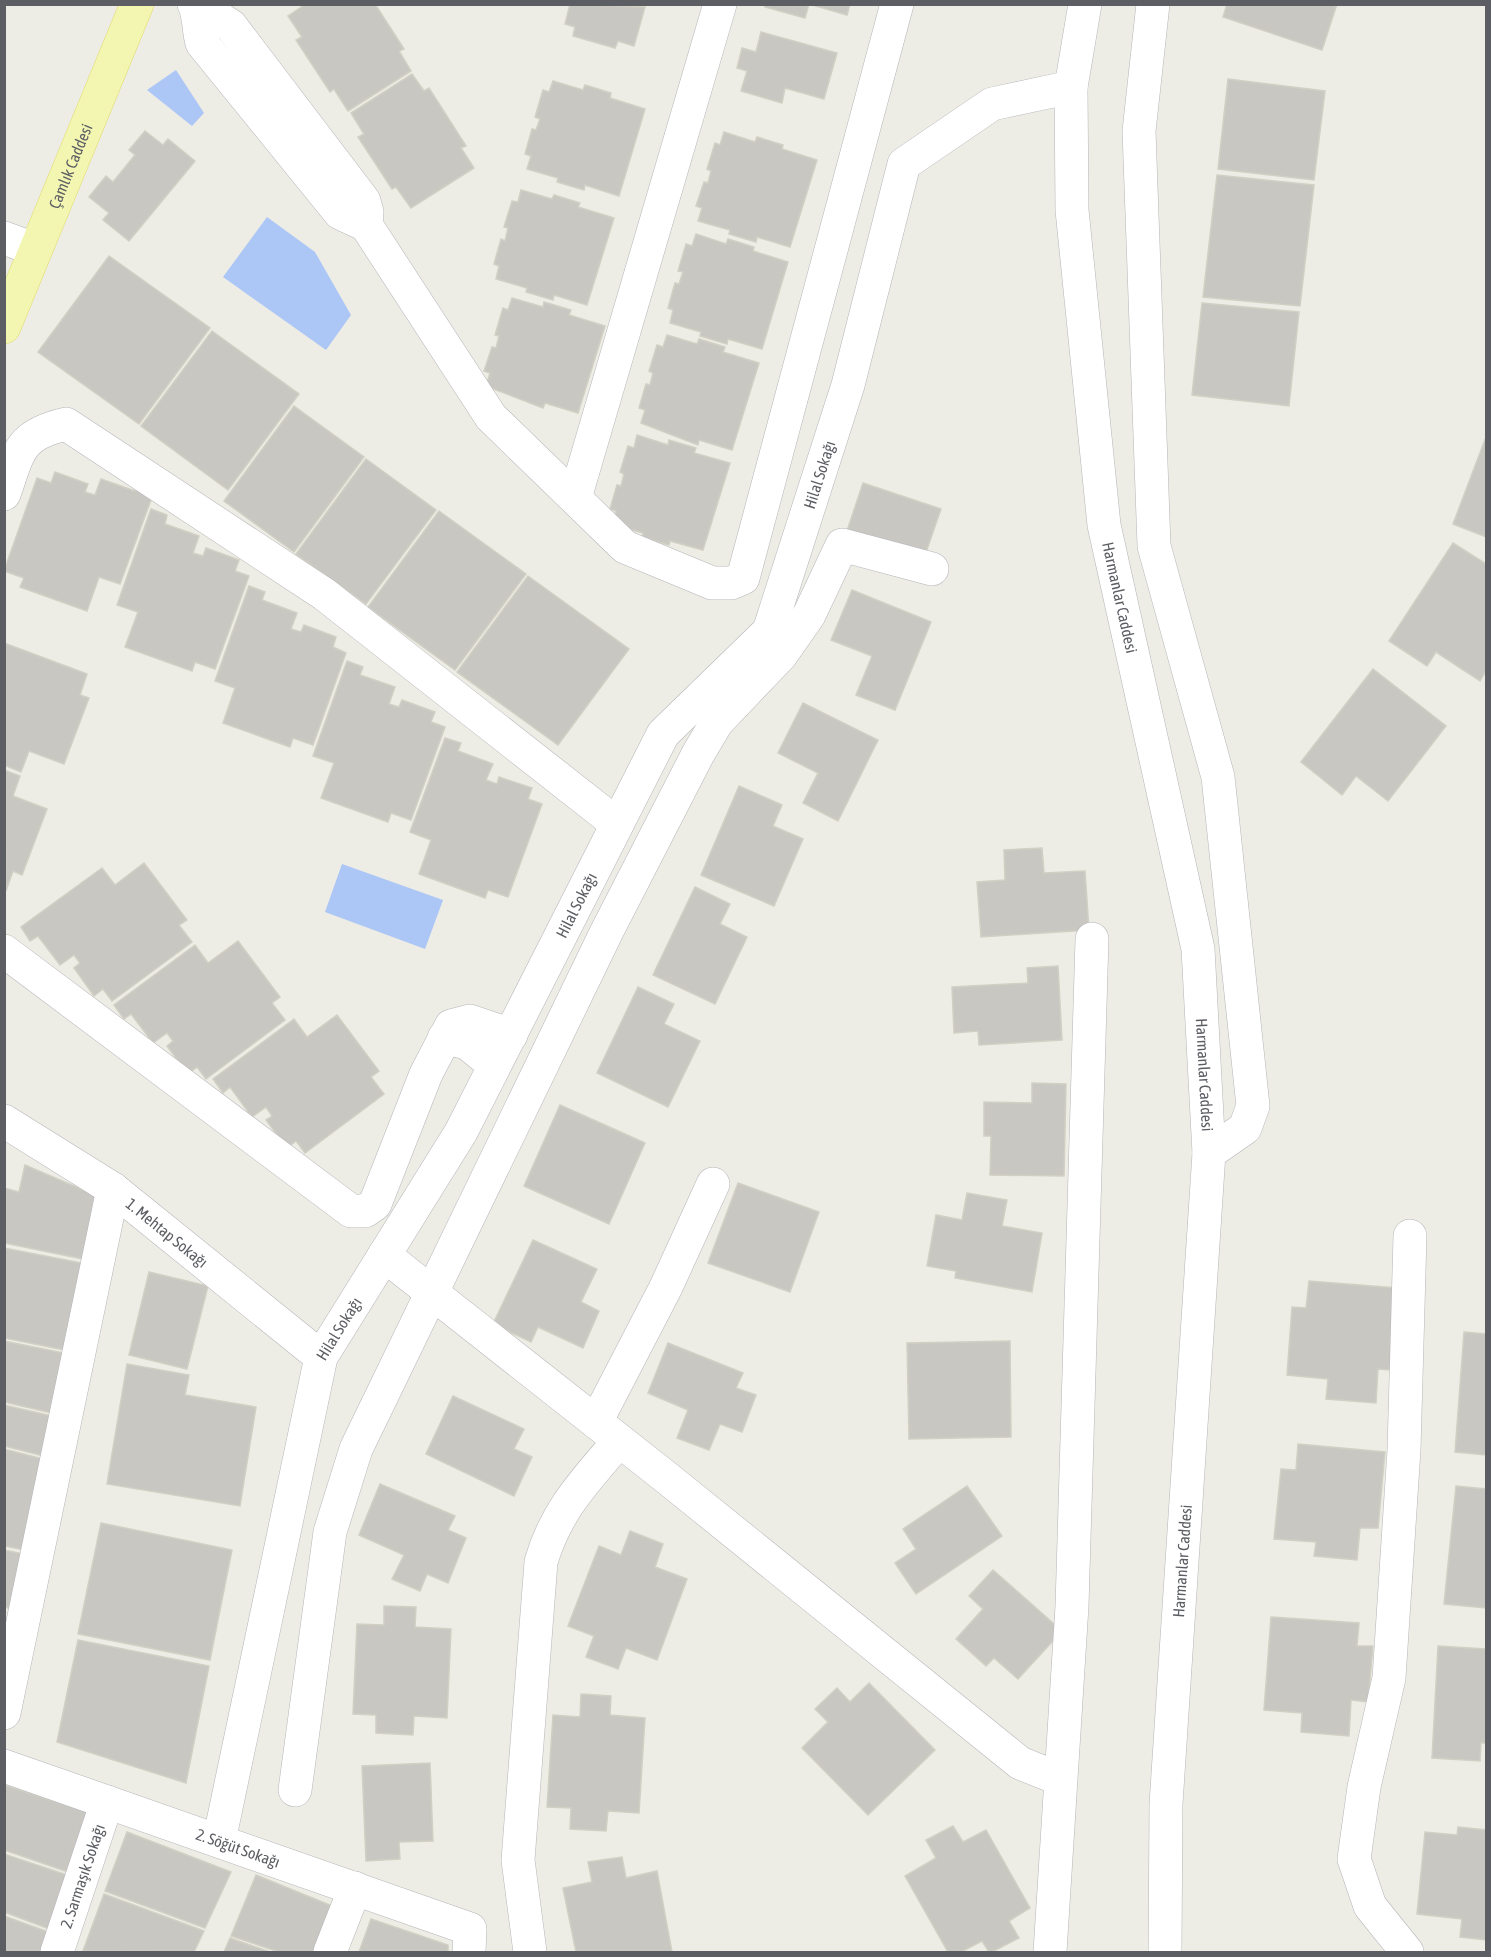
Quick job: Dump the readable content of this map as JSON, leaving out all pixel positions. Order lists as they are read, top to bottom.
{
  "streets": {
    "main road": ["Çamlık Caddesi"],
    "street": [
      "Hilal Sokağı",
      "Harmanlar Caddesi",
      "1. Mehtap Sokağı",
      "2. Söğüt Sokağı",
      "2. Sarmaşık Sokağı"
    ]
  },
  "crossings": [
    ["Hilal Sokağı", "Harmanlar Caddesi"],
    ["Hilal Sokağı", "1. Mehtap Sokağı"],
    ["Hilal Sokağı", "2. Söğüt Sokağı"],
    ["2. Söğüt Sokağı", "2. Sarmaşık Sokağı"]
  ]
}
